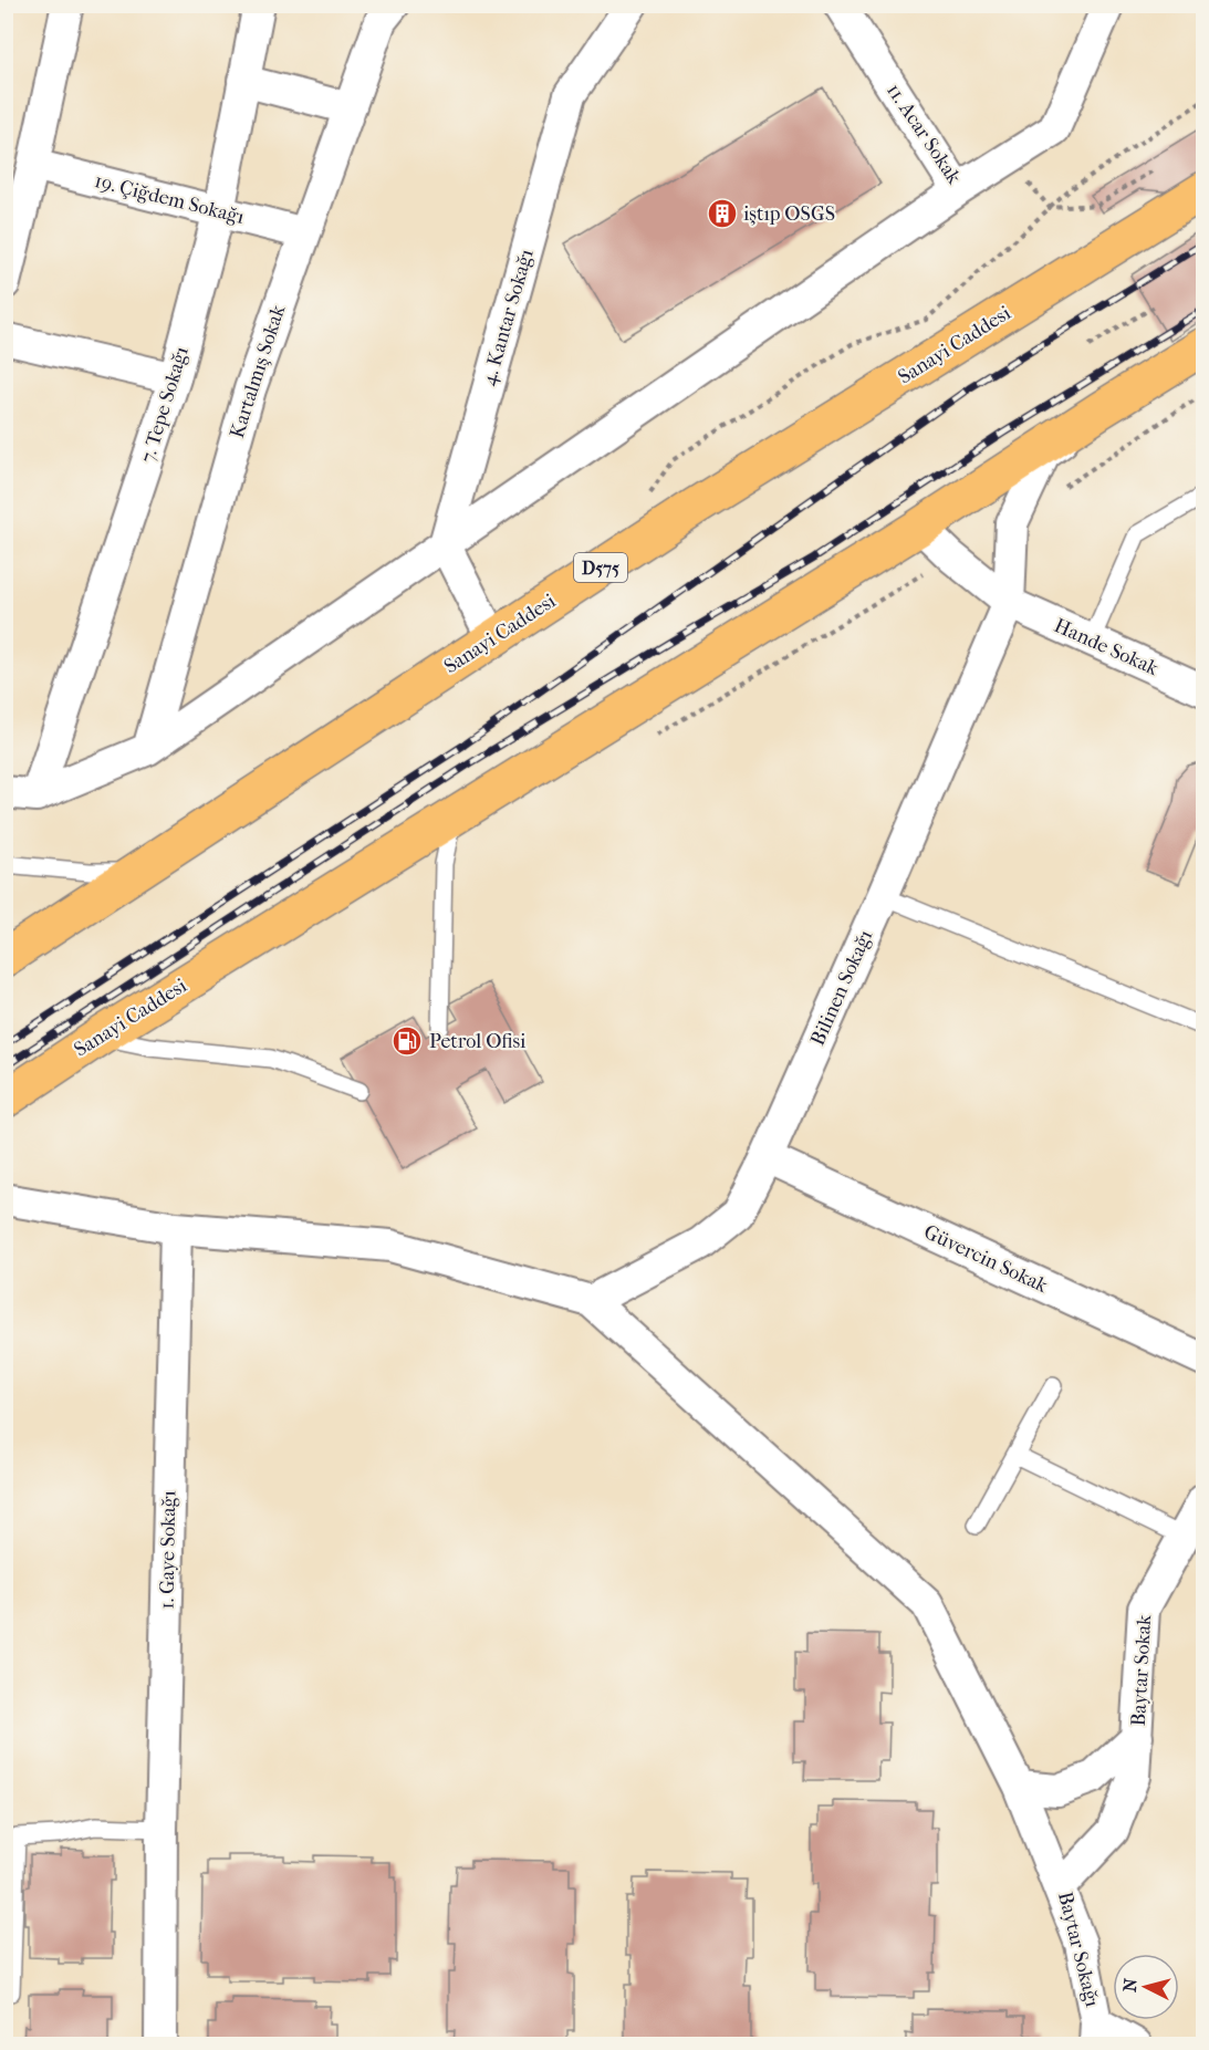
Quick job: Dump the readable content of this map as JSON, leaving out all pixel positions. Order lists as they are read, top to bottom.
{
  "streets": {
    "highway": ["Sanayi Caddesi", "D575"],
    "street": [
      "11. Acar Sokak",
      "19. Çiğdem Sokağı",
      "4. Kantar Sokağı",
      "Kartalmış Sokak",
      "7. Tepe Sokağı",
      "Hande Sokak",
      "Bilinen Sokağı",
      "Güvercin Sokak",
      "1. Gaye Sokağı",
      "Baytar Sokak",
      "Baytar Sokağı"
    ]
  },
  "crossings": [
    ["19. Çiğdem Sokağı", "Kartalmış Sokak"],
    ["19. Çiğdem Sokağı", "7. Tepe Sokağı"],
    ["Sanayi Caddesi", "Hande Sokak"],
    ["Hande Sokak", "Bilinen Sokağı"],
    ["Bilinen Sokağı", "Güvercin Sokak"],
    ["Baytar Sokak", "Baytar Sokağı"]
  ],
  "places": {
    "building": ["iştıp OSGS"],
    "fuel station": ["Petrol Ofisi"]
  },
  "north": "left"
}
